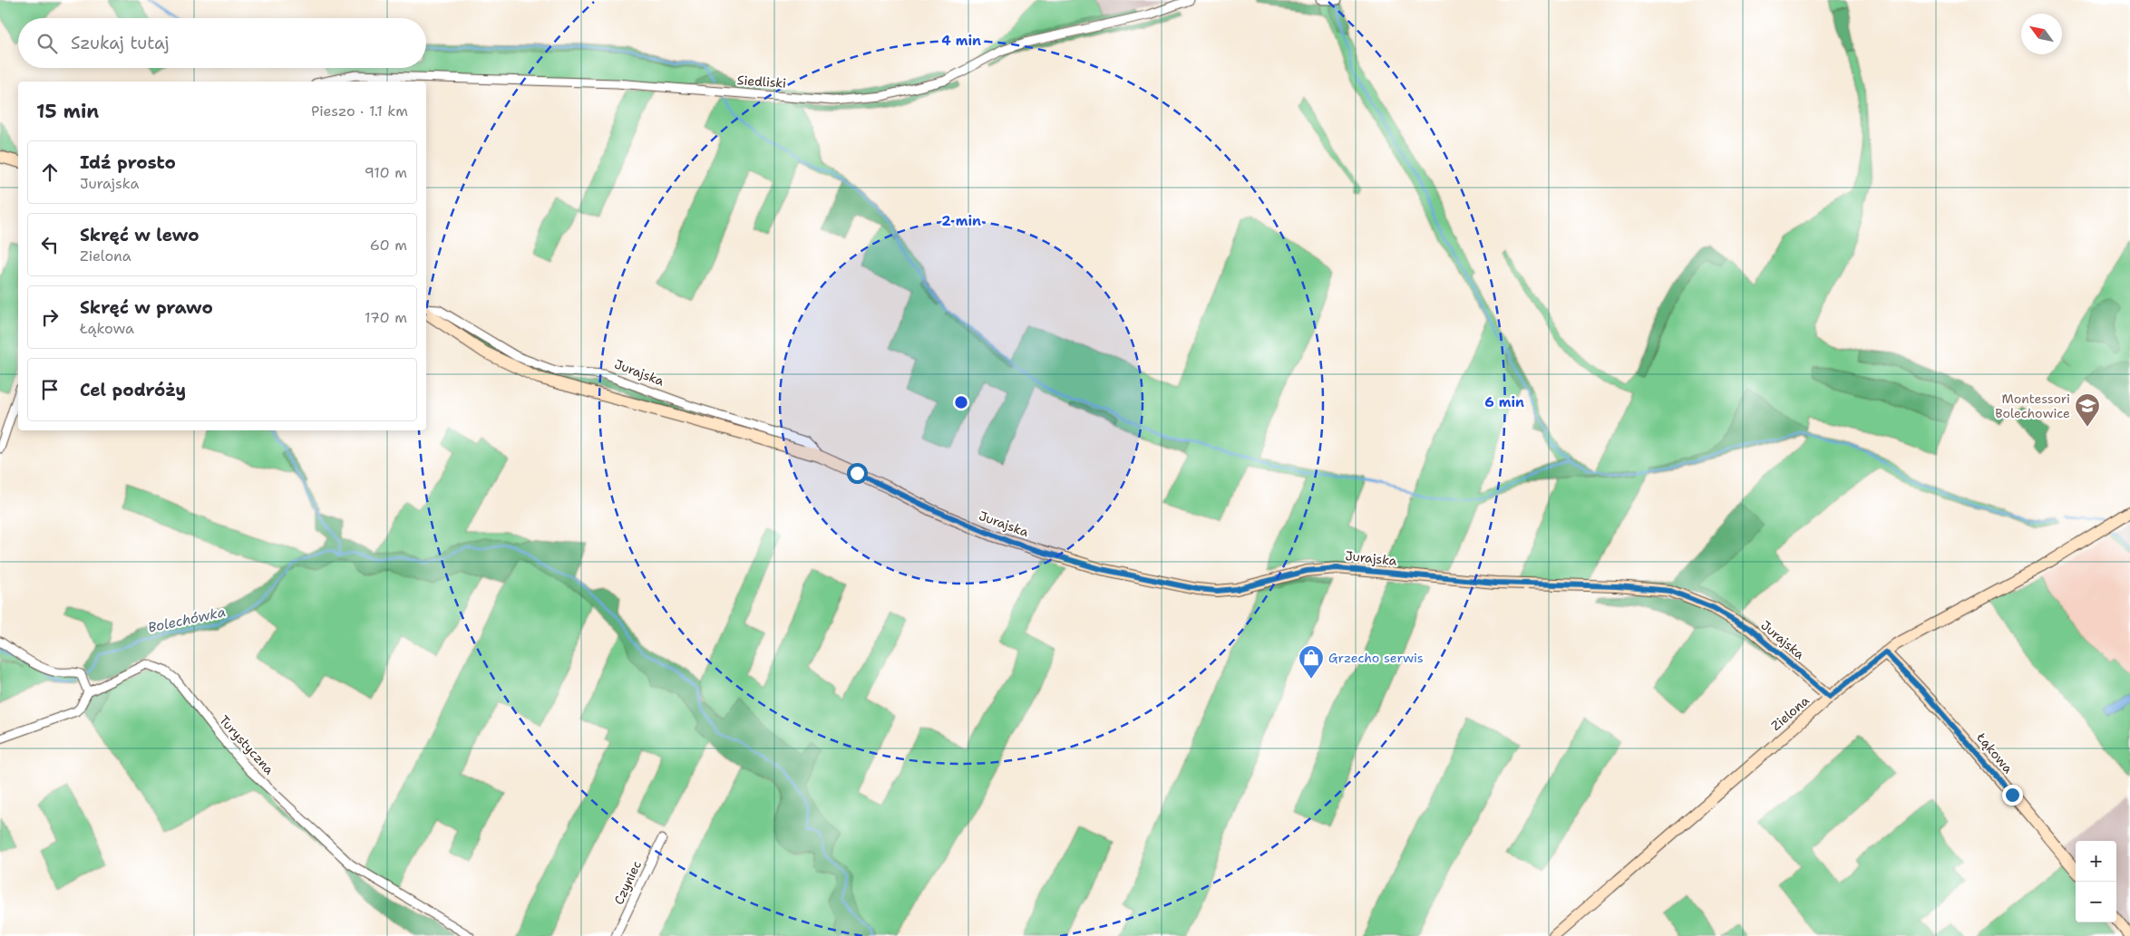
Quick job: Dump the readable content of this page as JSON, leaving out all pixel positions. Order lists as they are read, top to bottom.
{
  "streets": {
    "street": [
      "Siedliski",
      "Jurajska",
      "Zielona",
      "Turystyczna",
      "Łąkowa",
      "Czyniec"
    ]
  },
  "crossings": [
    ["Jurajska", "Zielona"],
    ["Zielona", "Łąkowa"]
  ],
  "water": ["Bolechówka"],
  "places": {
    "school or university": ["Montessori Bolechowice"],
    "shop": ["Grzecho serwis"]
  },
  "north": "top left",
  "page": {
    "search": "Szukaj tutaj",
    "heading": ["15 min", "Pieszo · 1.1 km"],
    "list": [
      ["Idź prosto", "Jurajska", "910 m"],
      ["Skręć w lewo", "Zielona", "60 m"],
      ["Skręć w prawo", "Łąkowa", "170 m"],
      "Cel podróży"
    ],
    "map_buttons": ["+", "−"]
  },
  "rings": ["4 min", "2 min", "6 min"]
}
